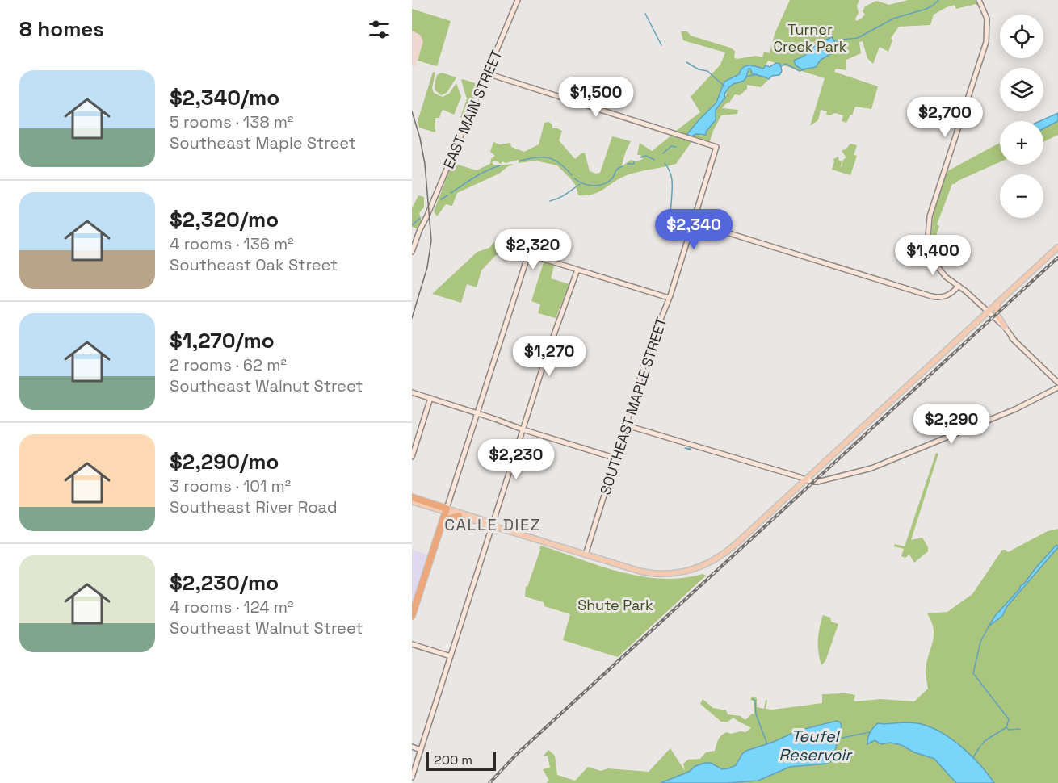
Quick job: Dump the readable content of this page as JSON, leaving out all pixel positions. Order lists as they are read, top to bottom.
{
  "streets": {
    "street": ["EAST MAIN STREET", "SOUTHEAST MAPLE STREET"]
  },
  "crossings": [
    ["EAST MAIN STREET", "SOUTHEAST MAPLE STREET"]
  ],
  "districts": ["CALLE DIEZ"],
  "water": ["Teufel Reservoir"],
  "parks": ["Turner Creek Park", "Shute Park"],
  "scale_bar": "200 m",
  "page": {
    "heading": "8 homes",
    "map_buttons": ["+", "−"],
    "list": [
      {
        "name": "$2,340/mo",
        "note": "5 rooms · 138 m² · Southeast Maple Street"
      },
      {
        "name": "$2,320/mo",
        "note": "4 rooms · 136 m² · Southeast Oak Street"
      },
      {
        "name": "$1,270/mo",
        "note": "2 rooms · 62 m² · Southeast Walnut Street"
      },
      {
        "name": "$2,290/mo",
        "note": "3 rooms · 101 m² · Southeast River Road"
      },
      {
        "name": "$2,230/mo",
        "note": "4 rooms · 124 m² · Southeast Walnut Street"
      }
    ],
    "price": [
      "$1,500",
      "$2,700",
      "$2,340",
      "$2,320",
      "$1,400",
      "$1,270",
      "$2,290",
      "$2,230"
    ],
    "scale": "200 m"
  }
}
